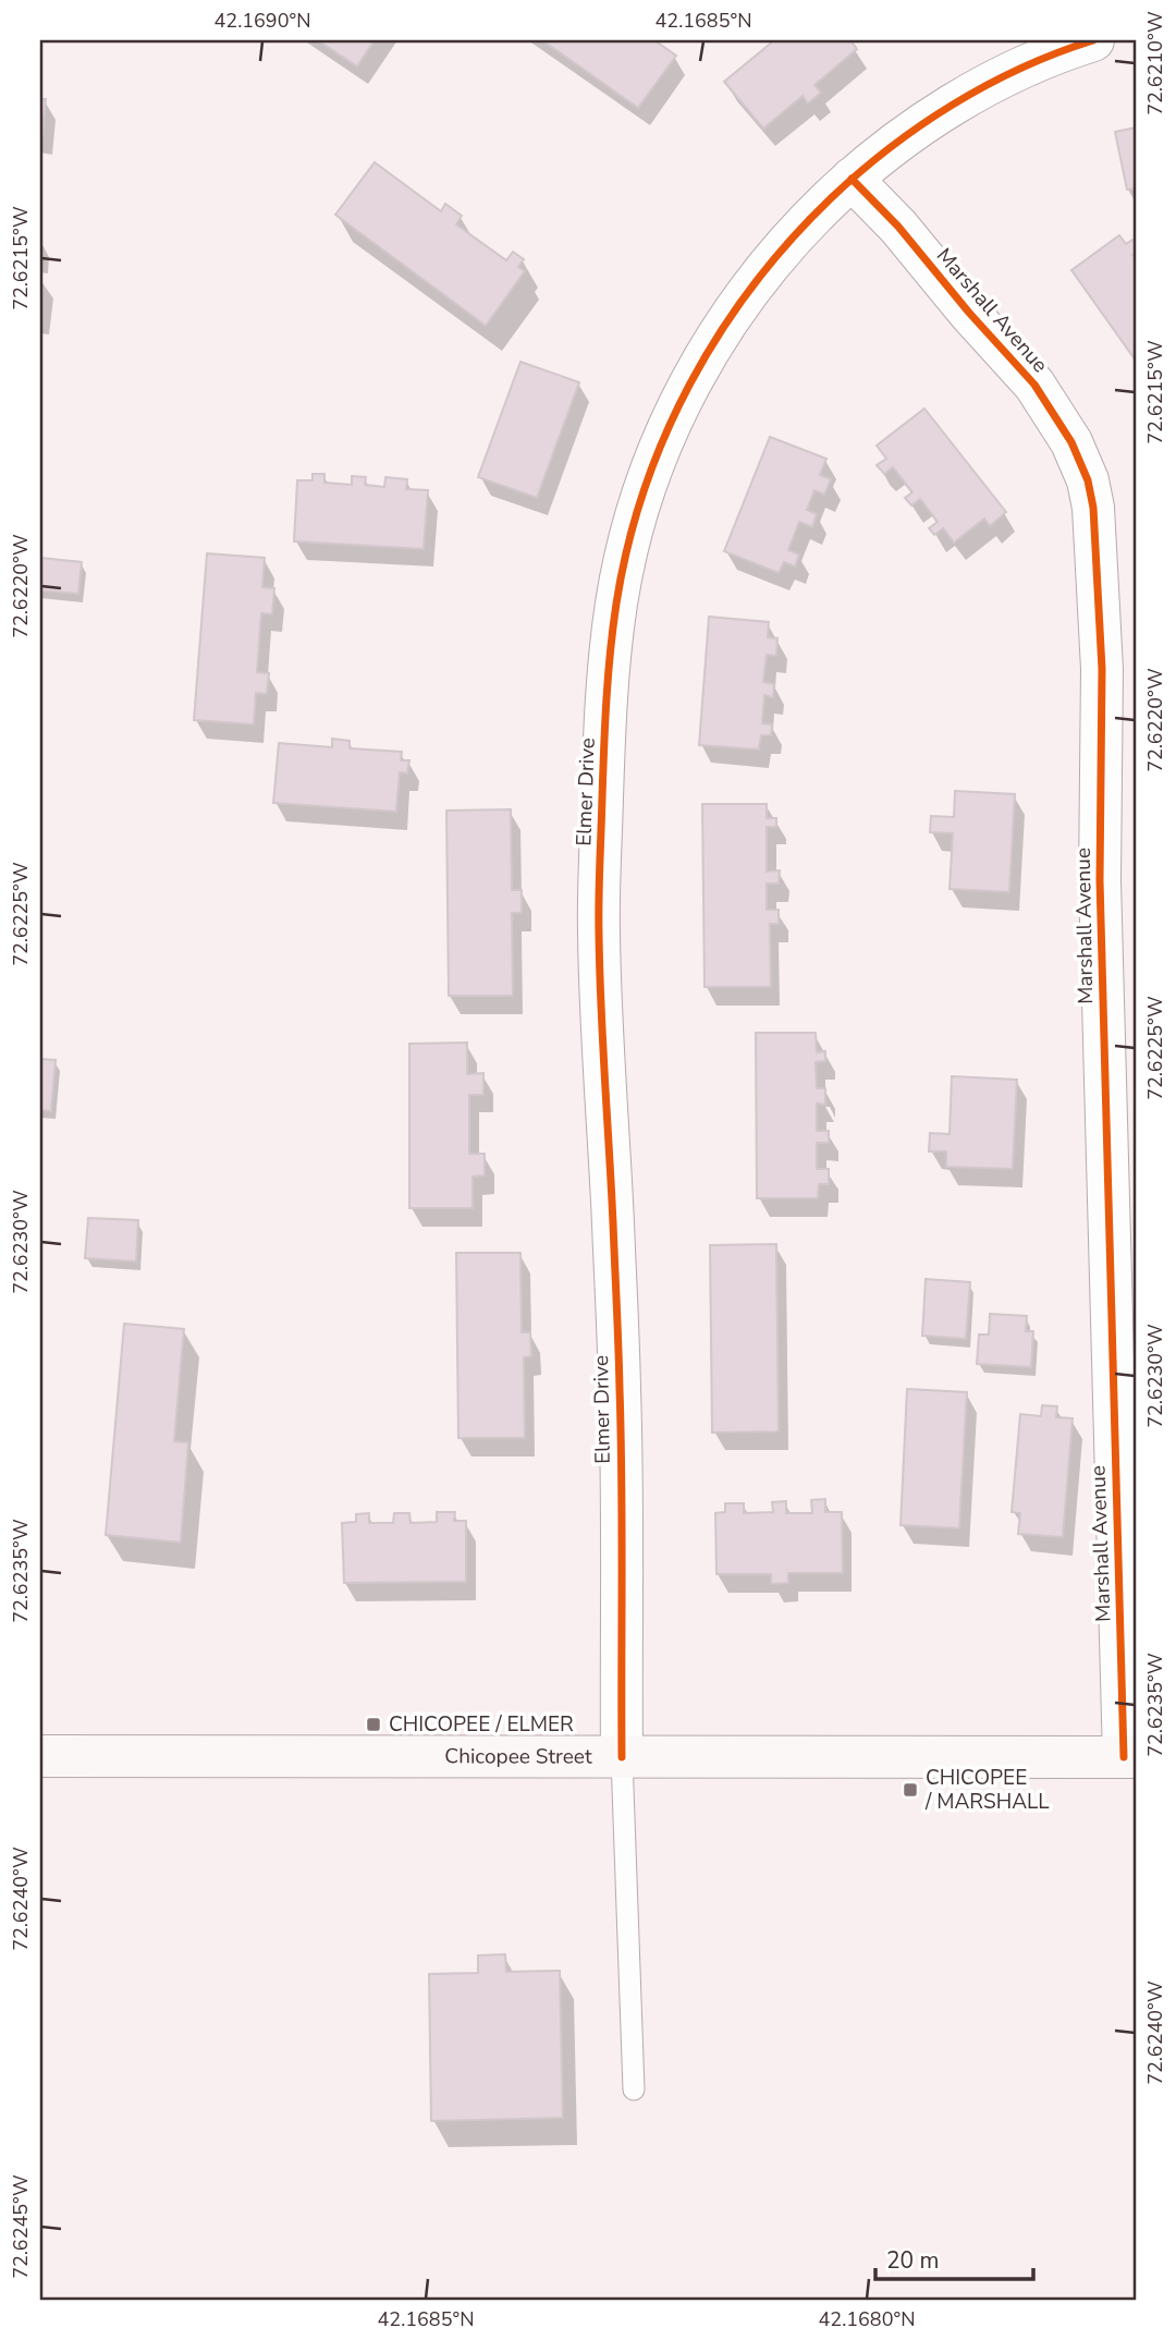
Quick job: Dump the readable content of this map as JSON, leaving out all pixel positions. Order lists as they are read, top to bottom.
{
  "streets": {
    "main road": ["Chicopee Street"],
    "street": ["Marshall Avenue", "Elmer Drive"]
  },
  "crossings": [
    ["Marshall Avenue", "Elmer Drive"],
    ["Marshall Avenue", "Chicopee Street"],
    ["Elmer Drive", "Chicopee Street"]
  ],
  "places": {
    "transit": ["CHICOPEE / ELMER", "CHICOPEE / MARSHALL"]
  },
  "scale_bar": "20 m",
  "coordinates": [
    "42.1690°N",
    "42.1685°N",
    "72.6210°W",
    "72.6215°W",
    "72.6220°W",
    "72.6225°W",
    "72.6230°W",
    "72.6235°W",
    "72.6240°W",
    "72.6245°W",
    "42.1680°N"
  ]
}
